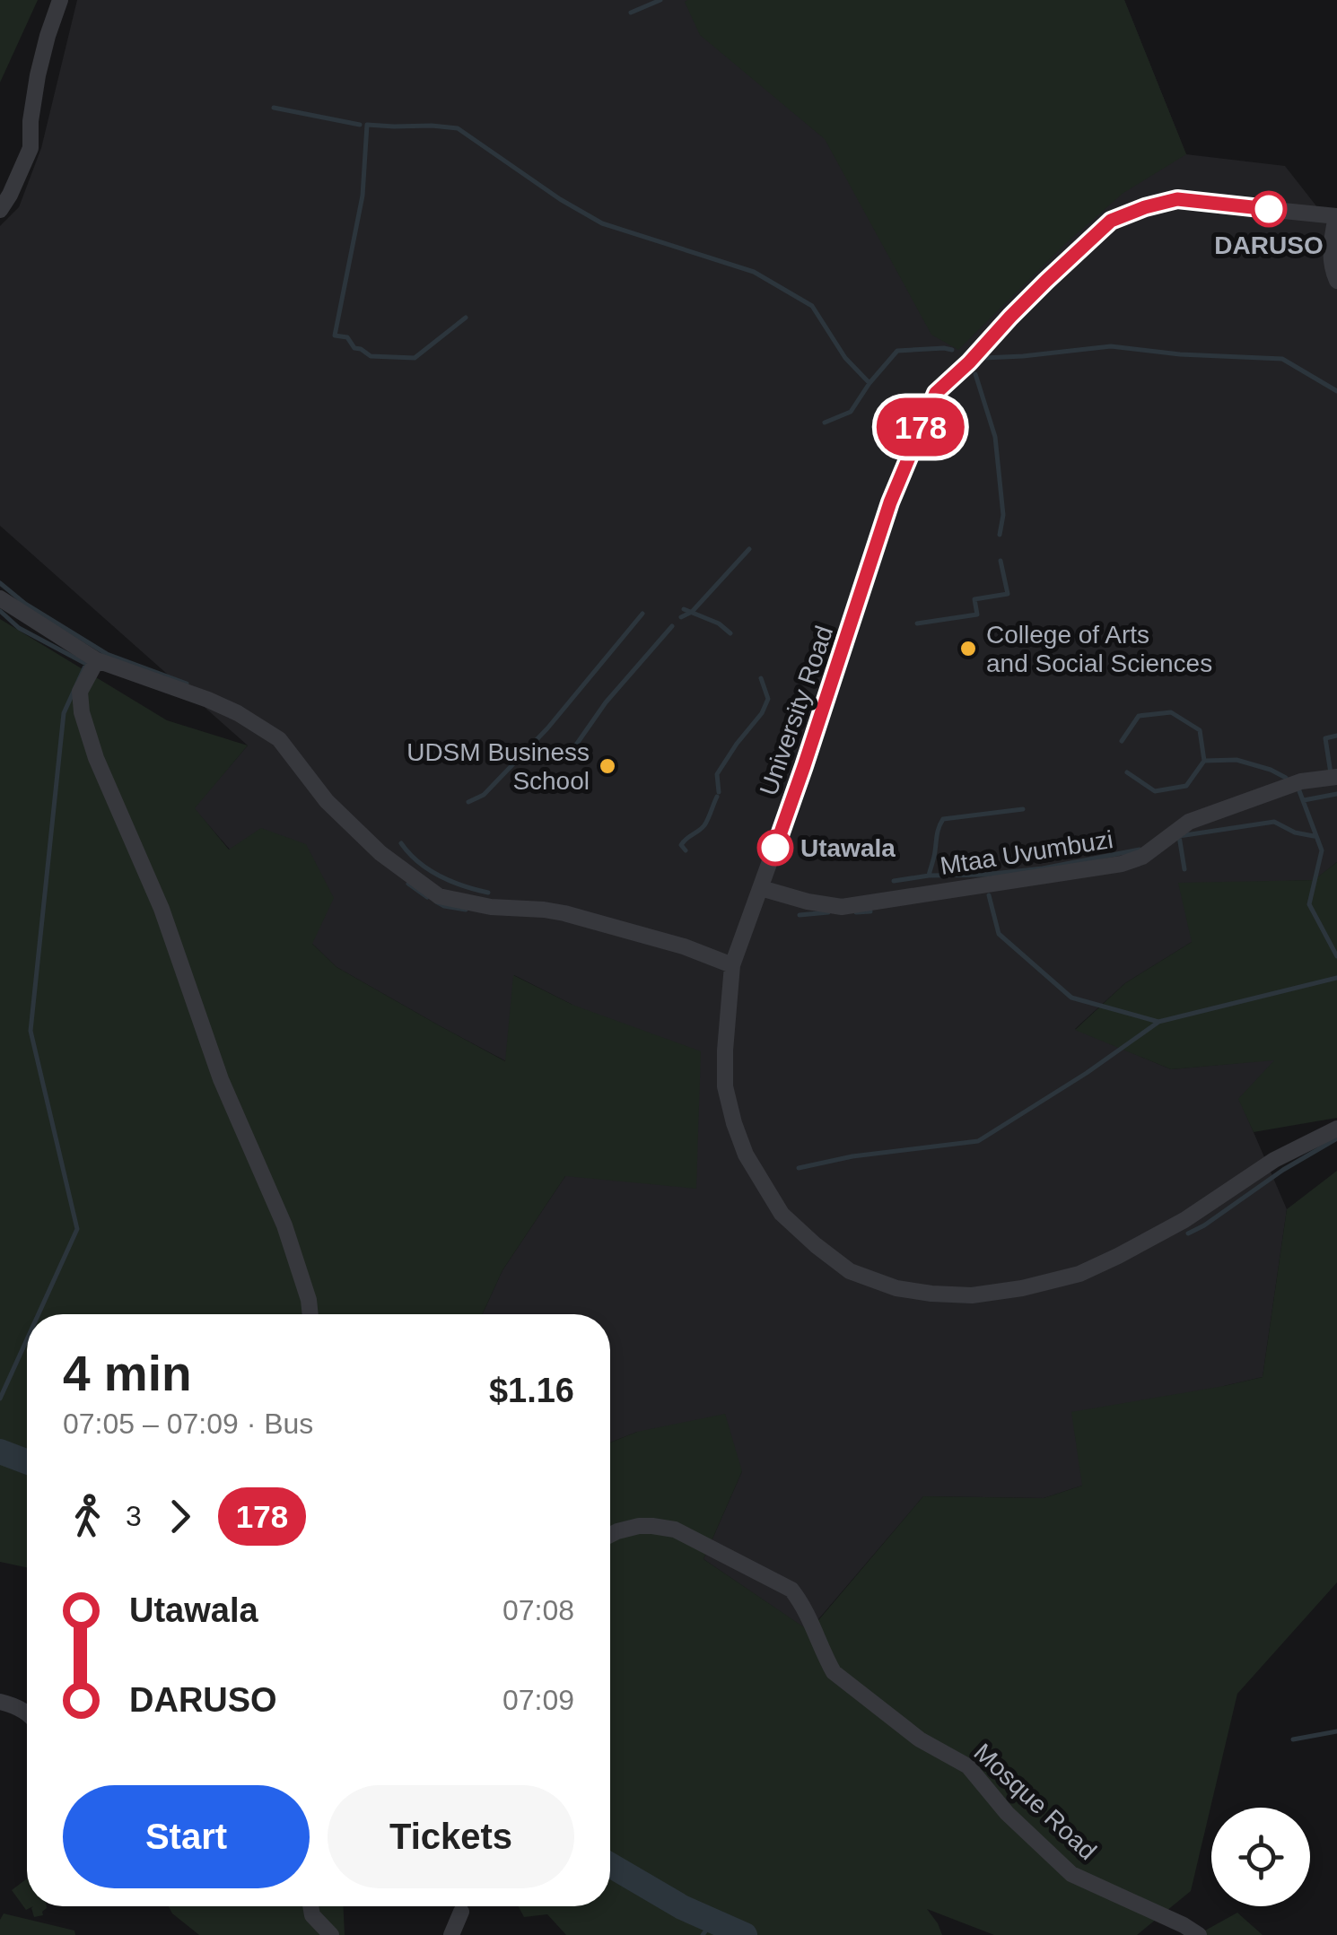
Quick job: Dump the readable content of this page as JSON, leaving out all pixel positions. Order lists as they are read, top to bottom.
{
  "streets": {
    "street": ["University Road", "Mtaa Uvumbuzi", "Mosque Road"]
  },
  "crossings": [
    ["University Road", "Mtaa Uvumbuzi"]
  ],
  "places": [
    "DARUSO",
    "College of Arts and Social Sciences",
    "UDSM Business School",
    "Utawala"
  ],
  "lines": ["bus line 178"],
  "page": {
    "on_map": "178",
    "heading": ["4 min", "07:05 – 07:09 · Bus", "$1.16"],
    "legs": ["3", "178"],
    "list": [
      {
        "name": "Utawala",
        "value": "07:08"
      },
      {
        "name": "DARUSO",
        "value": "07:09"
      }
    ],
    "buttons": ["Start", "Tickets"]
  }
}
